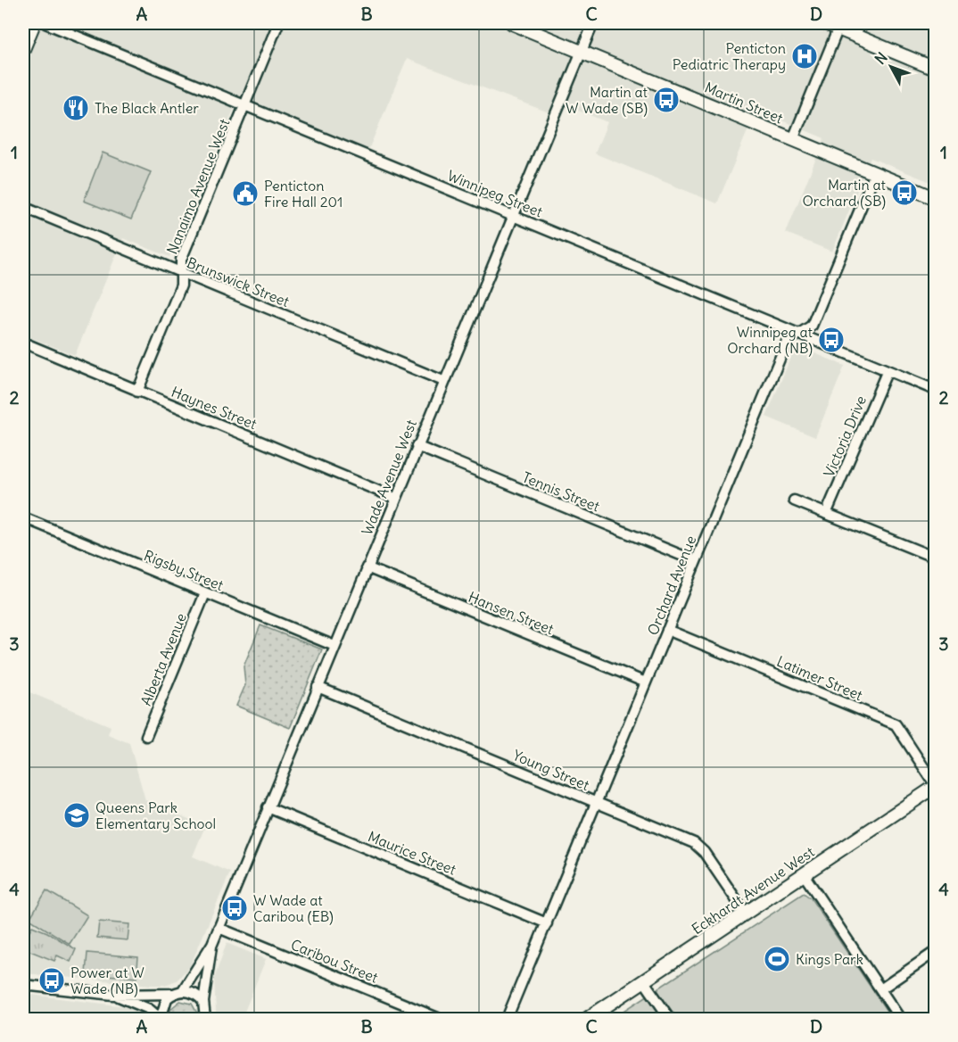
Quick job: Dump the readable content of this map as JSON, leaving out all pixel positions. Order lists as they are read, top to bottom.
{
  "streets": {
    "main road": ["Martin Street", "Eckhardt Avenue West"],
    "street": [
      "Nanaimo Avenue West",
      "Winnipeg Street",
      "Brunswick Street",
      "Haynes Street",
      "Victoria Drive",
      "Wade Avenue West",
      "Tennis Street",
      "Rigsby Street",
      "Orchard Avenue",
      "Hansen Street",
      "Alberta Avenue",
      "Latimer Street",
      "Young Street",
      "Maurice Street",
      "Caribou Street"
    ]
  },
  "crossings": [
    ["Martin Street", "Wade Avenue West"],
    ["Martin Street", "Orchard Avenue"],
    ["Nanaimo Avenue West", "Winnipeg Street"],
    ["Nanaimo Avenue West", "Brunswick Street"],
    ["Nanaimo Avenue West", "Haynes Street"],
    ["Winnipeg Street", "Victoria Drive"],
    ["Winnipeg Street", "Wade Avenue West"],
    ["Winnipeg Street", "Orchard Avenue"],
    ["Brunswick Street", "Wade Avenue West"],
    ["Haynes Street", "Wade Avenue West"],
    ["Wade Avenue West", "Tennis Street"],
    ["Wade Avenue West", "Rigsby Street"],
    ["Wade Avenue West", "Hansen Street"],
    ["Wade Avenue West", "Young Street"],
    ["Wade Avenue West", "Maurice Street"],
    ["Wade Avenue West", "Caribou Street"],
    ["Tennis Street", "Orchard Avenue"],
    ["Rigsby Street", "Alberta Avenue"],
    ["Orchard Avenue", "Hansen Street"],
    ["Orchard Avenue", "Latimer Street"],
    ["Orchard Avenue", "Young Street"],
    ["Orchard Avenue", "Maurice Street"],
    ["Latimer Street", "Eckhardt Avenue West"],
    ["Young Street", "Eckhardt Avenue West"]
  ],
  "places": {
    "hospital": ["Penticton Pediatric Therapy"],
    "bus stop": [
      "Martin at W Wade (SB)",
      "Martin at Orchard (SB)",
      "Winnipeg at Orchard (NB)",
      "W Wade at Caribou (EB)",
      "Power at W Wade (NB)"
    ],
    "restaurant": ["The Black Antler"],
    "public building": ["Penticton Fire Hall 201"],
    "school or university": ["Queens Park Elementary School"],
    "sports": ["Kings Park"]
  },
  "north": "top left",
  "grid": {
    "columns": [
      "A",
      "B",
      "C",
      "D"
    ],
    "rows": [
      "1",
      "2",
      "3",
      "4"
    ]
  }
}
